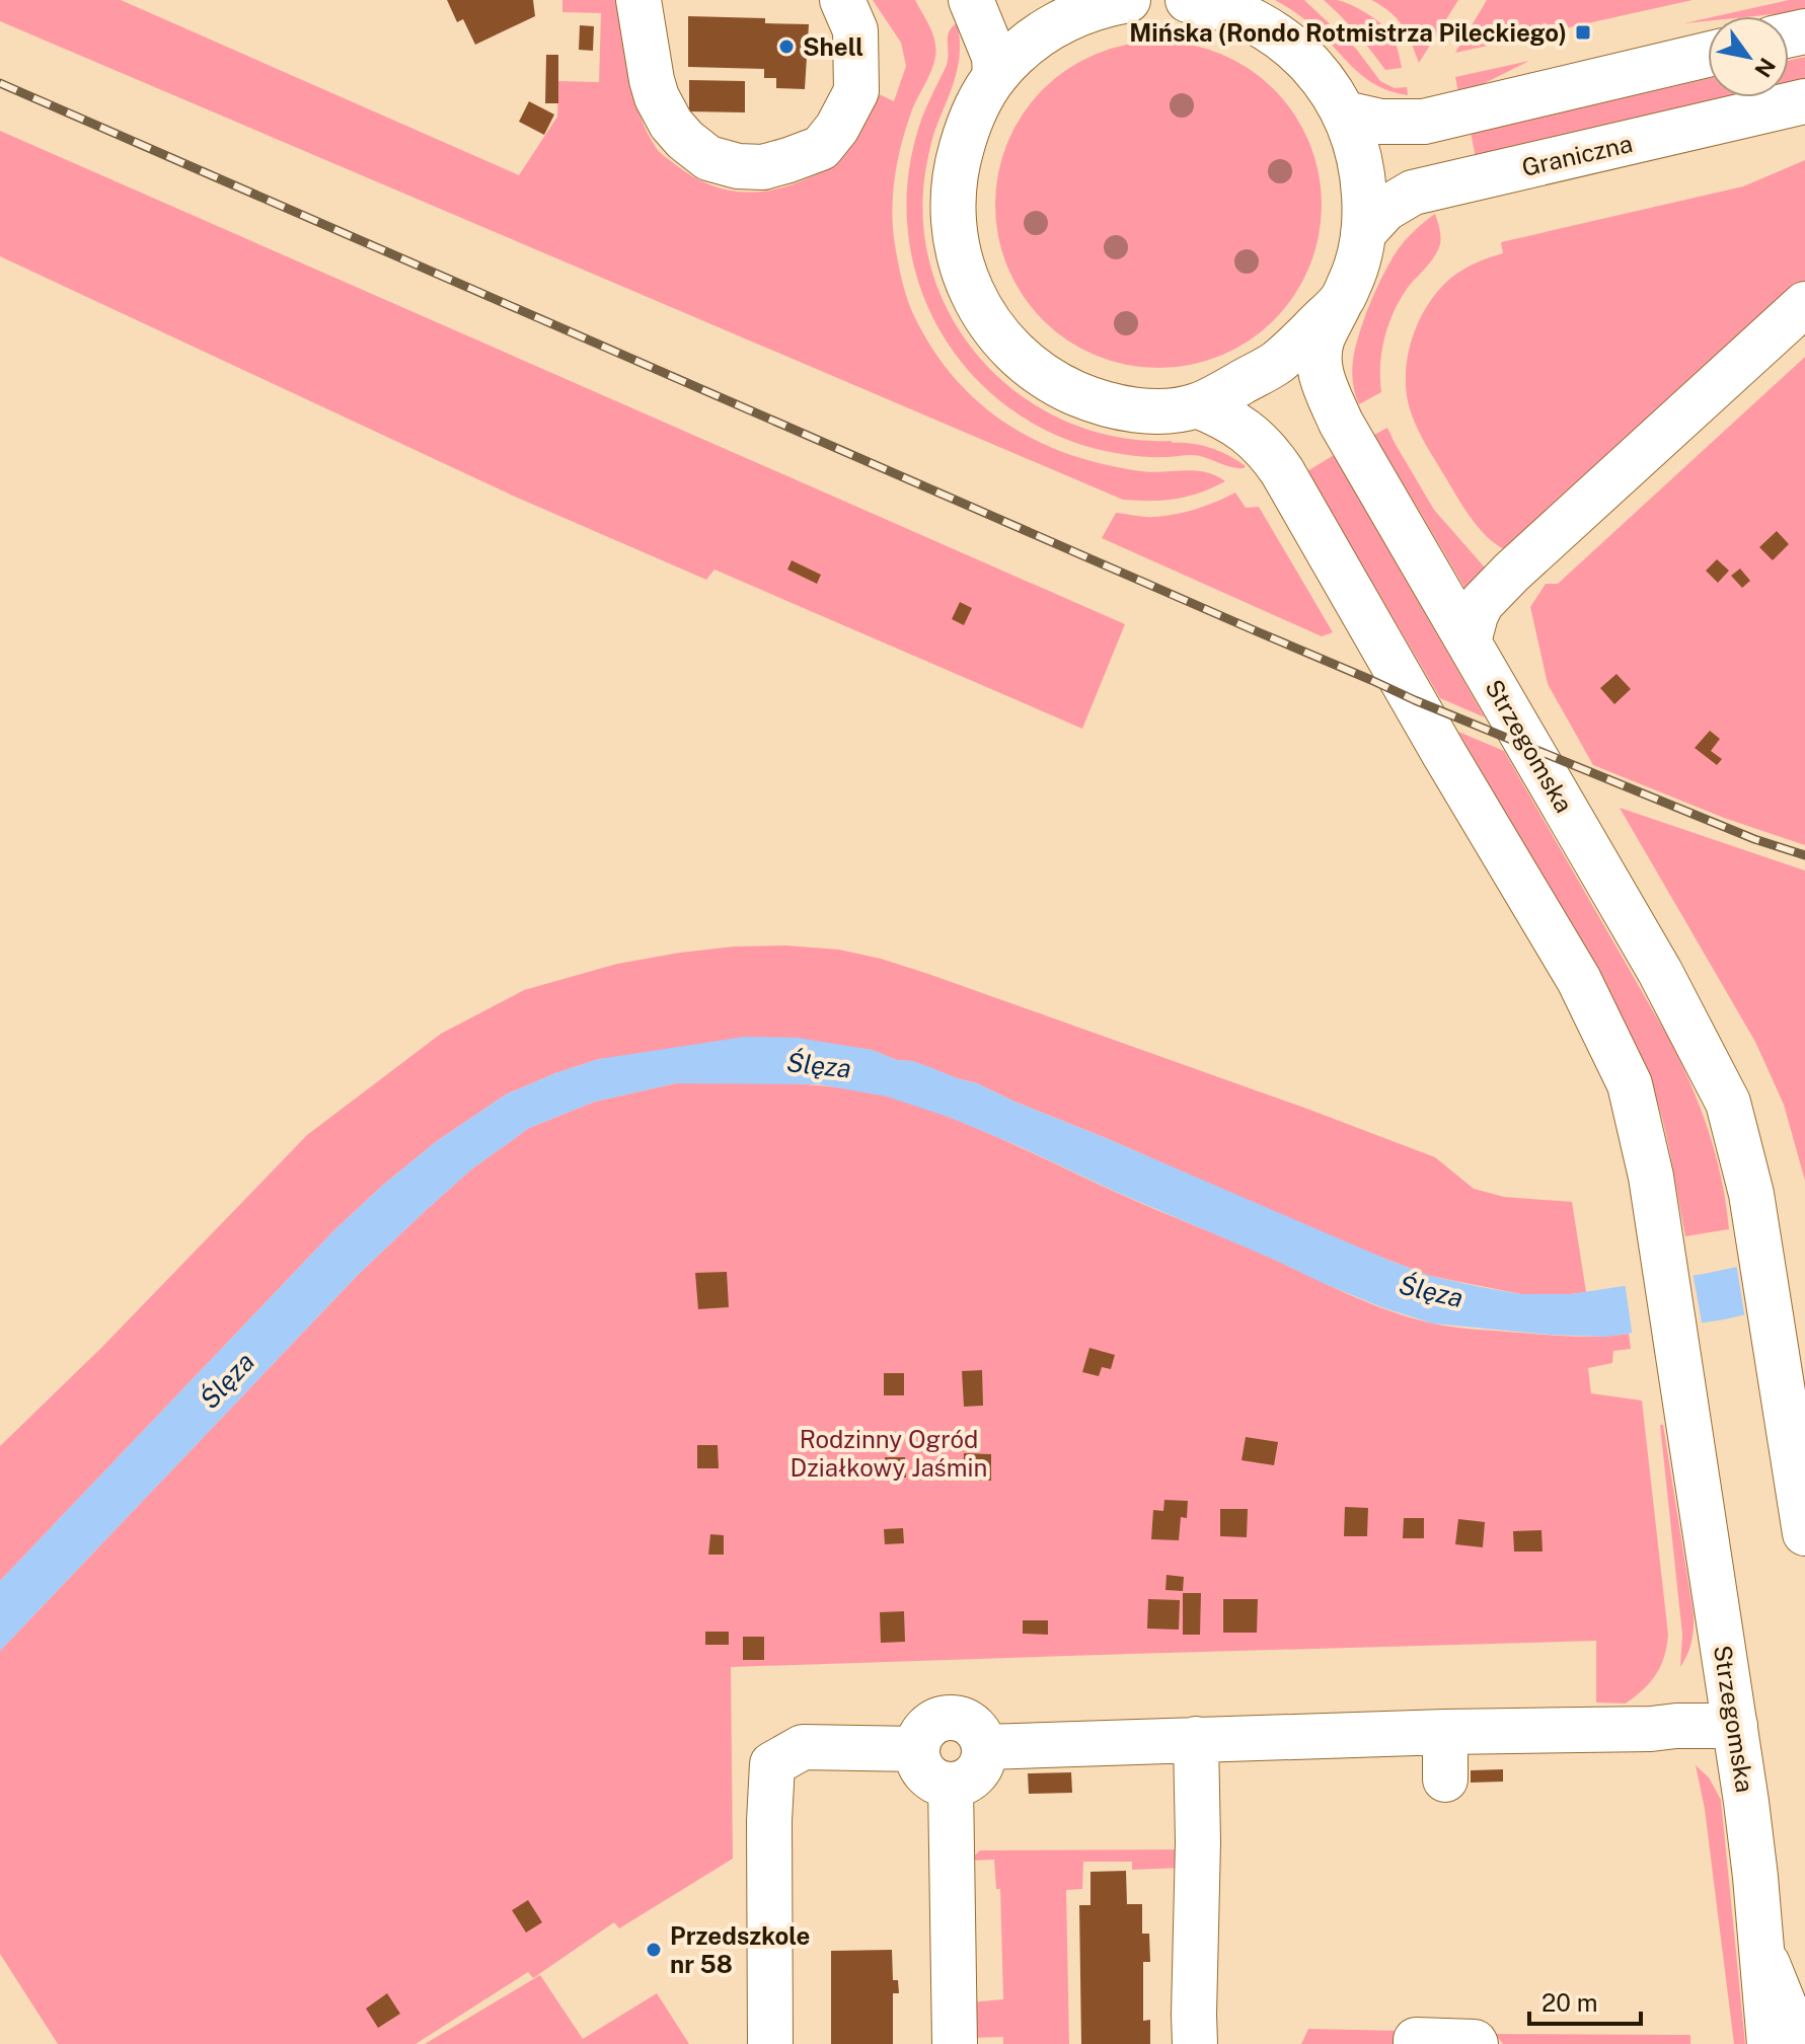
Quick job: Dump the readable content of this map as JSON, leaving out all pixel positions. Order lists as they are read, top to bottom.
{
  "streets": {
    "main road": ["Graniczna", "Strzegomska"]
  },
  "crossings": [
    ["Graniczna", "Strzegomska"]
  ],
  "water": ["Ślęza"],
  "parks": ["Rodzinny Ogród Działkowy Jaśmin"],
  "places": {
    "transit": ["Mińska (Rondo Rotmistrza Pileckiego)"],
    "other": ["Shell", "Przedszkole nr 58"]
  },
  "scale_bar": "20 m",
  "north": "bottom right"
}
